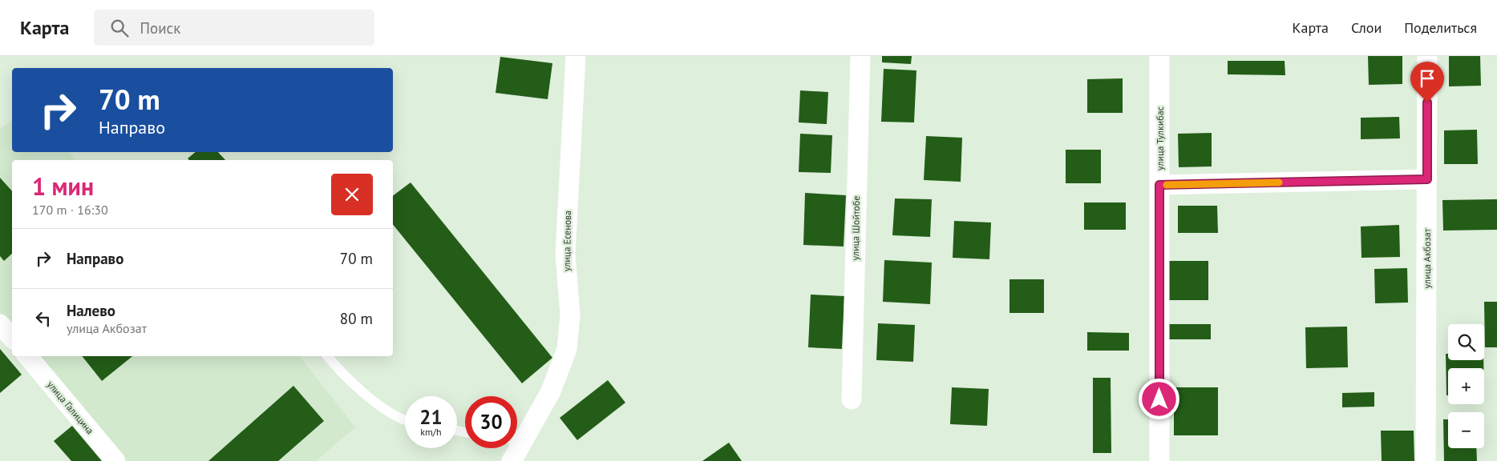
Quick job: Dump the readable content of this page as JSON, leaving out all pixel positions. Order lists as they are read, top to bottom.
{
  "streets": {
    "street": [
      "улица Тулкибас",
      "улица Шойтобе",
      "улица Есенова",
      "улица Акбозат",
      "улица Галицина"
    ]
  },
  "page": {
    "header": "Карта",
    "search": "Поиск",
    "nav": ["Карта", "Слои", "Поделиться"],
    "turn": ["70 m", "Направо"],
    "heading": ["1 мин", "170 m · 16:30"],
    "list": [
      {
        "name": "Направо",
        "value": "70 m"
      },
      {
        "name": "Налево",
        "note": "улица Акбозат",
        "value": "80 m"
      }
    ],
    "map_buttons": ["+", "−"],
    "speed": "21 km/h",
    "limit": "30"
  }
}
